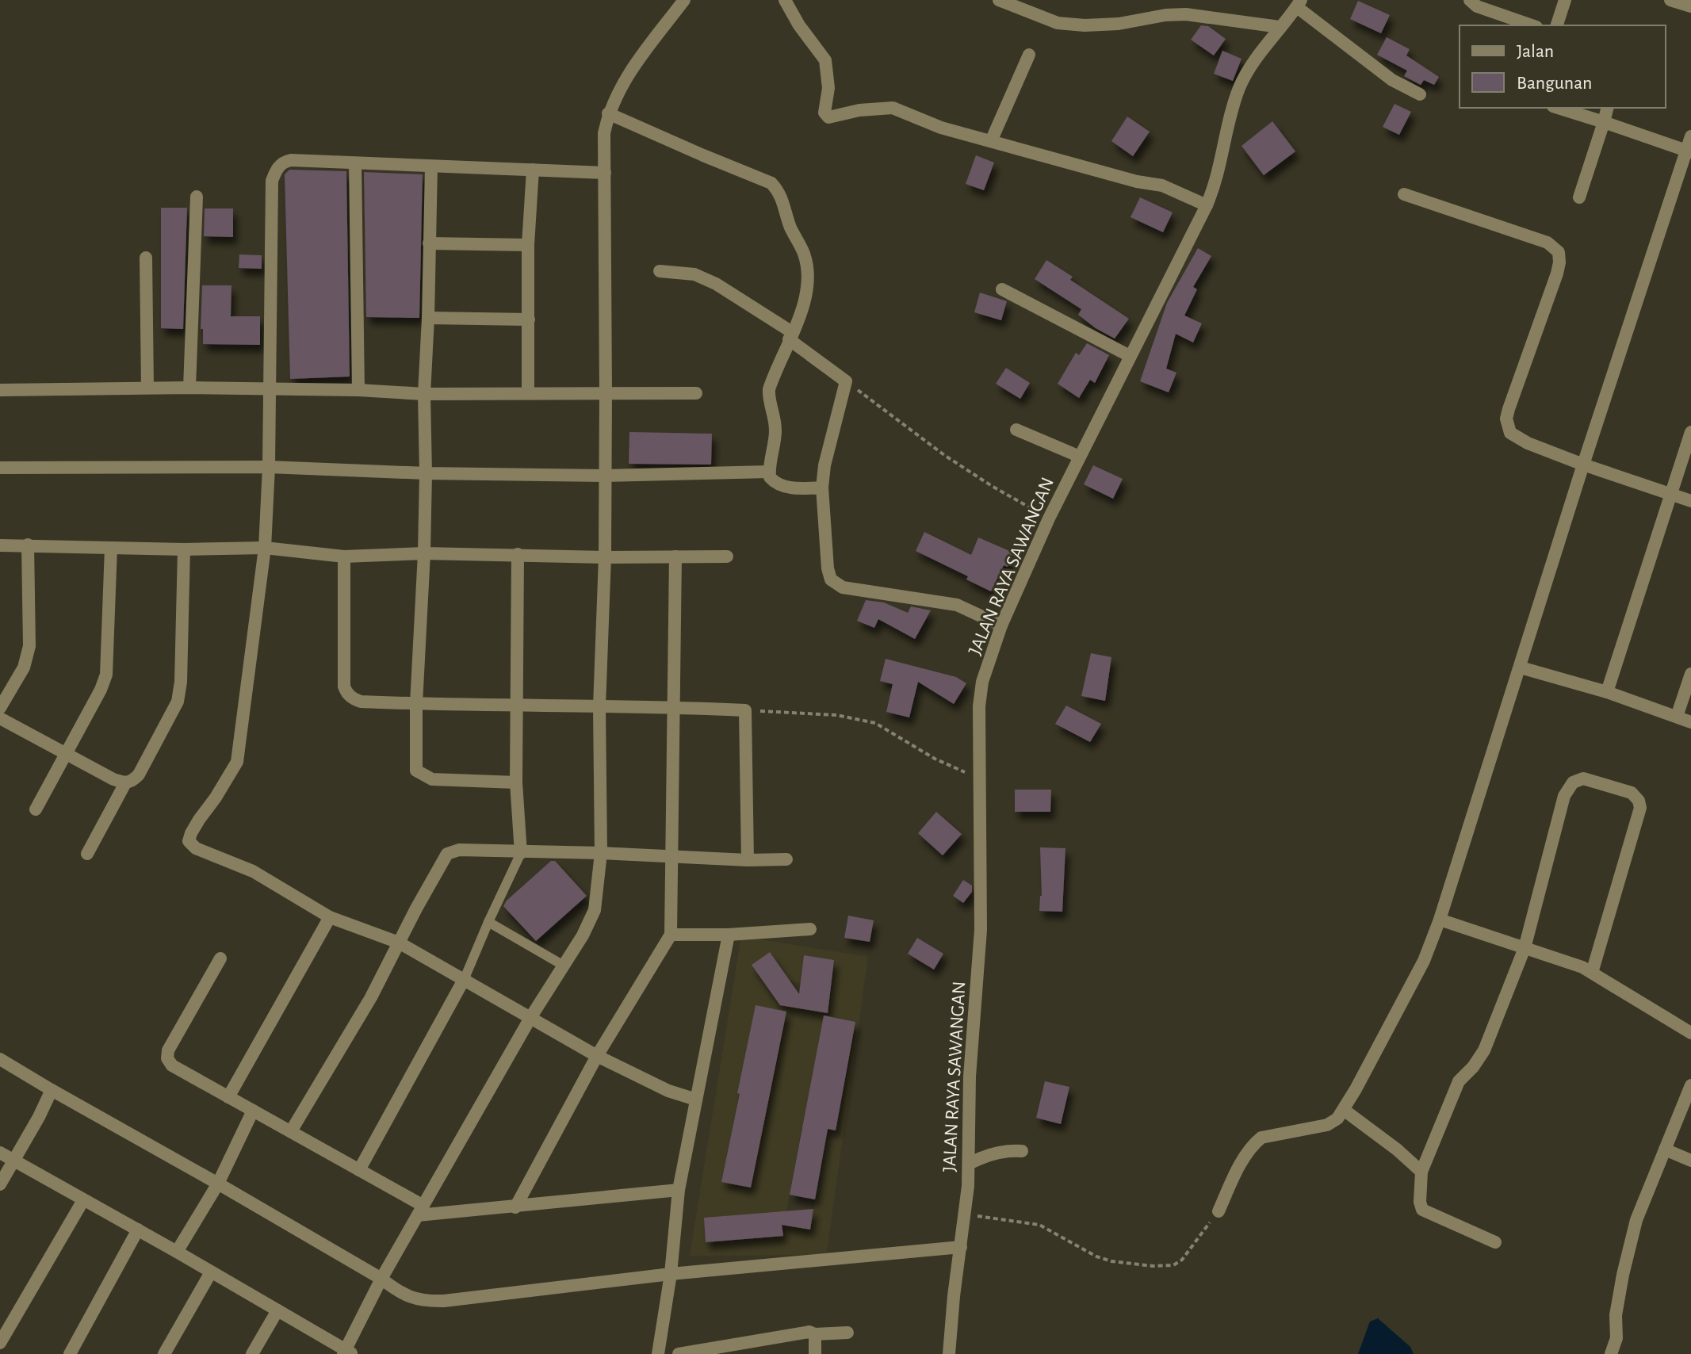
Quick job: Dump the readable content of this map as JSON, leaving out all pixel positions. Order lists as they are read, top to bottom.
{
  "streets": {
    "street": ["JALAN RAYA SAWANGAN"]
  },
  "legend": ["Jalan", "Bangunan"]
}
